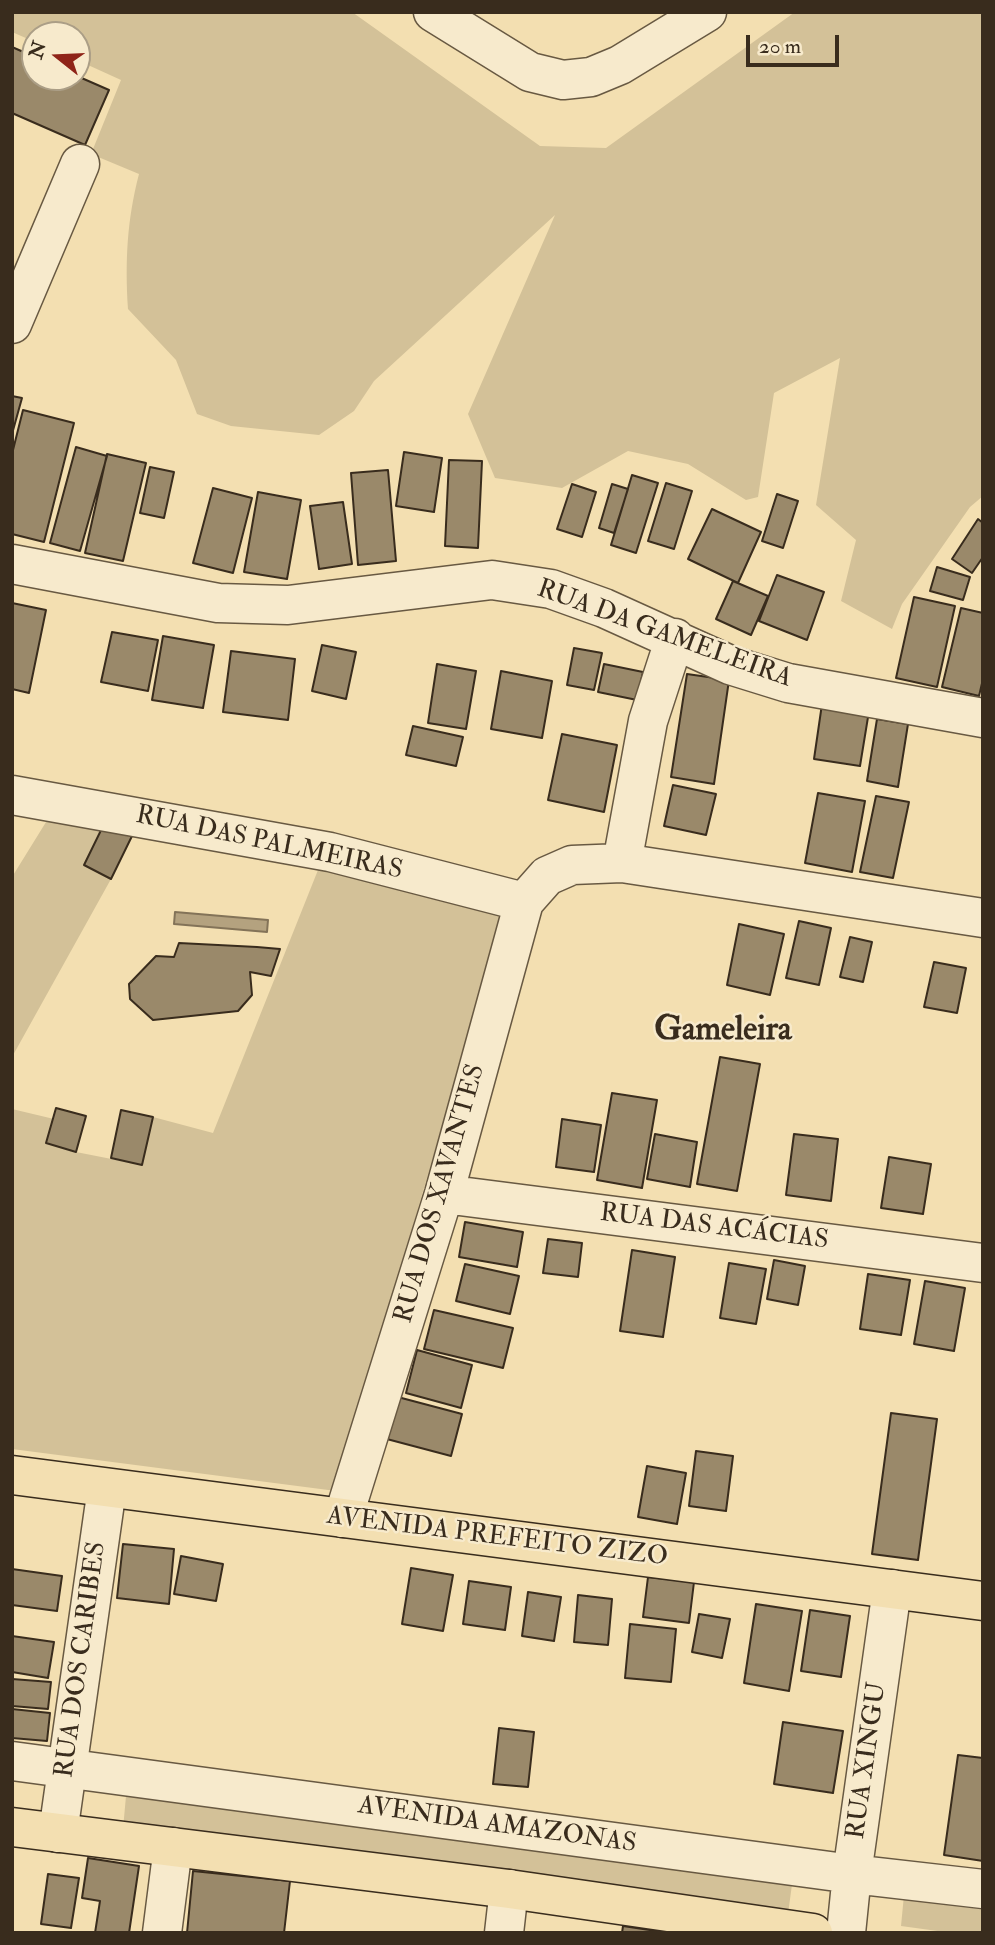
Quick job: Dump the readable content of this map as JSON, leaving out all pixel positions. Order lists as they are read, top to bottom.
{
  "streets": {
    "main road": ["AVENIDA PREFEITO ZIZO"],
    "street": [
      "RUA DA GAMELEIRA",
      "RUA DAS PALMEIRAS",
      "RUA DOS XAVANTES",
      "RUA DAS ACÁCIAS",
      "RUA DOS CARIBES",
      "RUA XINGU",
      "AVENIDA AMAZONAS"
    ]
  },
  "crossings": [
    ["RUA DAS PALMEIRAS", "RUA DOS XAVANTES"],
    ["RUA DOS XAVANTES", "RUA DAS ACÁCIAS"],
    ["RUA DOS XAVANTES", "AVENIDA PREFEITO ZIZO"],
    ["AVENIDA PREFEITO ZIZO", "RUA DOS CARIBES"],
    ["AVENIDA PREFEITO ZIZO", "RUA XINGU"],
    ["RUA DOS CARIBES", "AVENIDA AMAZONAS"],
    ["RUA XINGU", "AVENIDA AMAZONAS"]
  ],
  "districts": ["Gameleira"],
  "scale_bar": "20 m",
  "north": "left"
}
